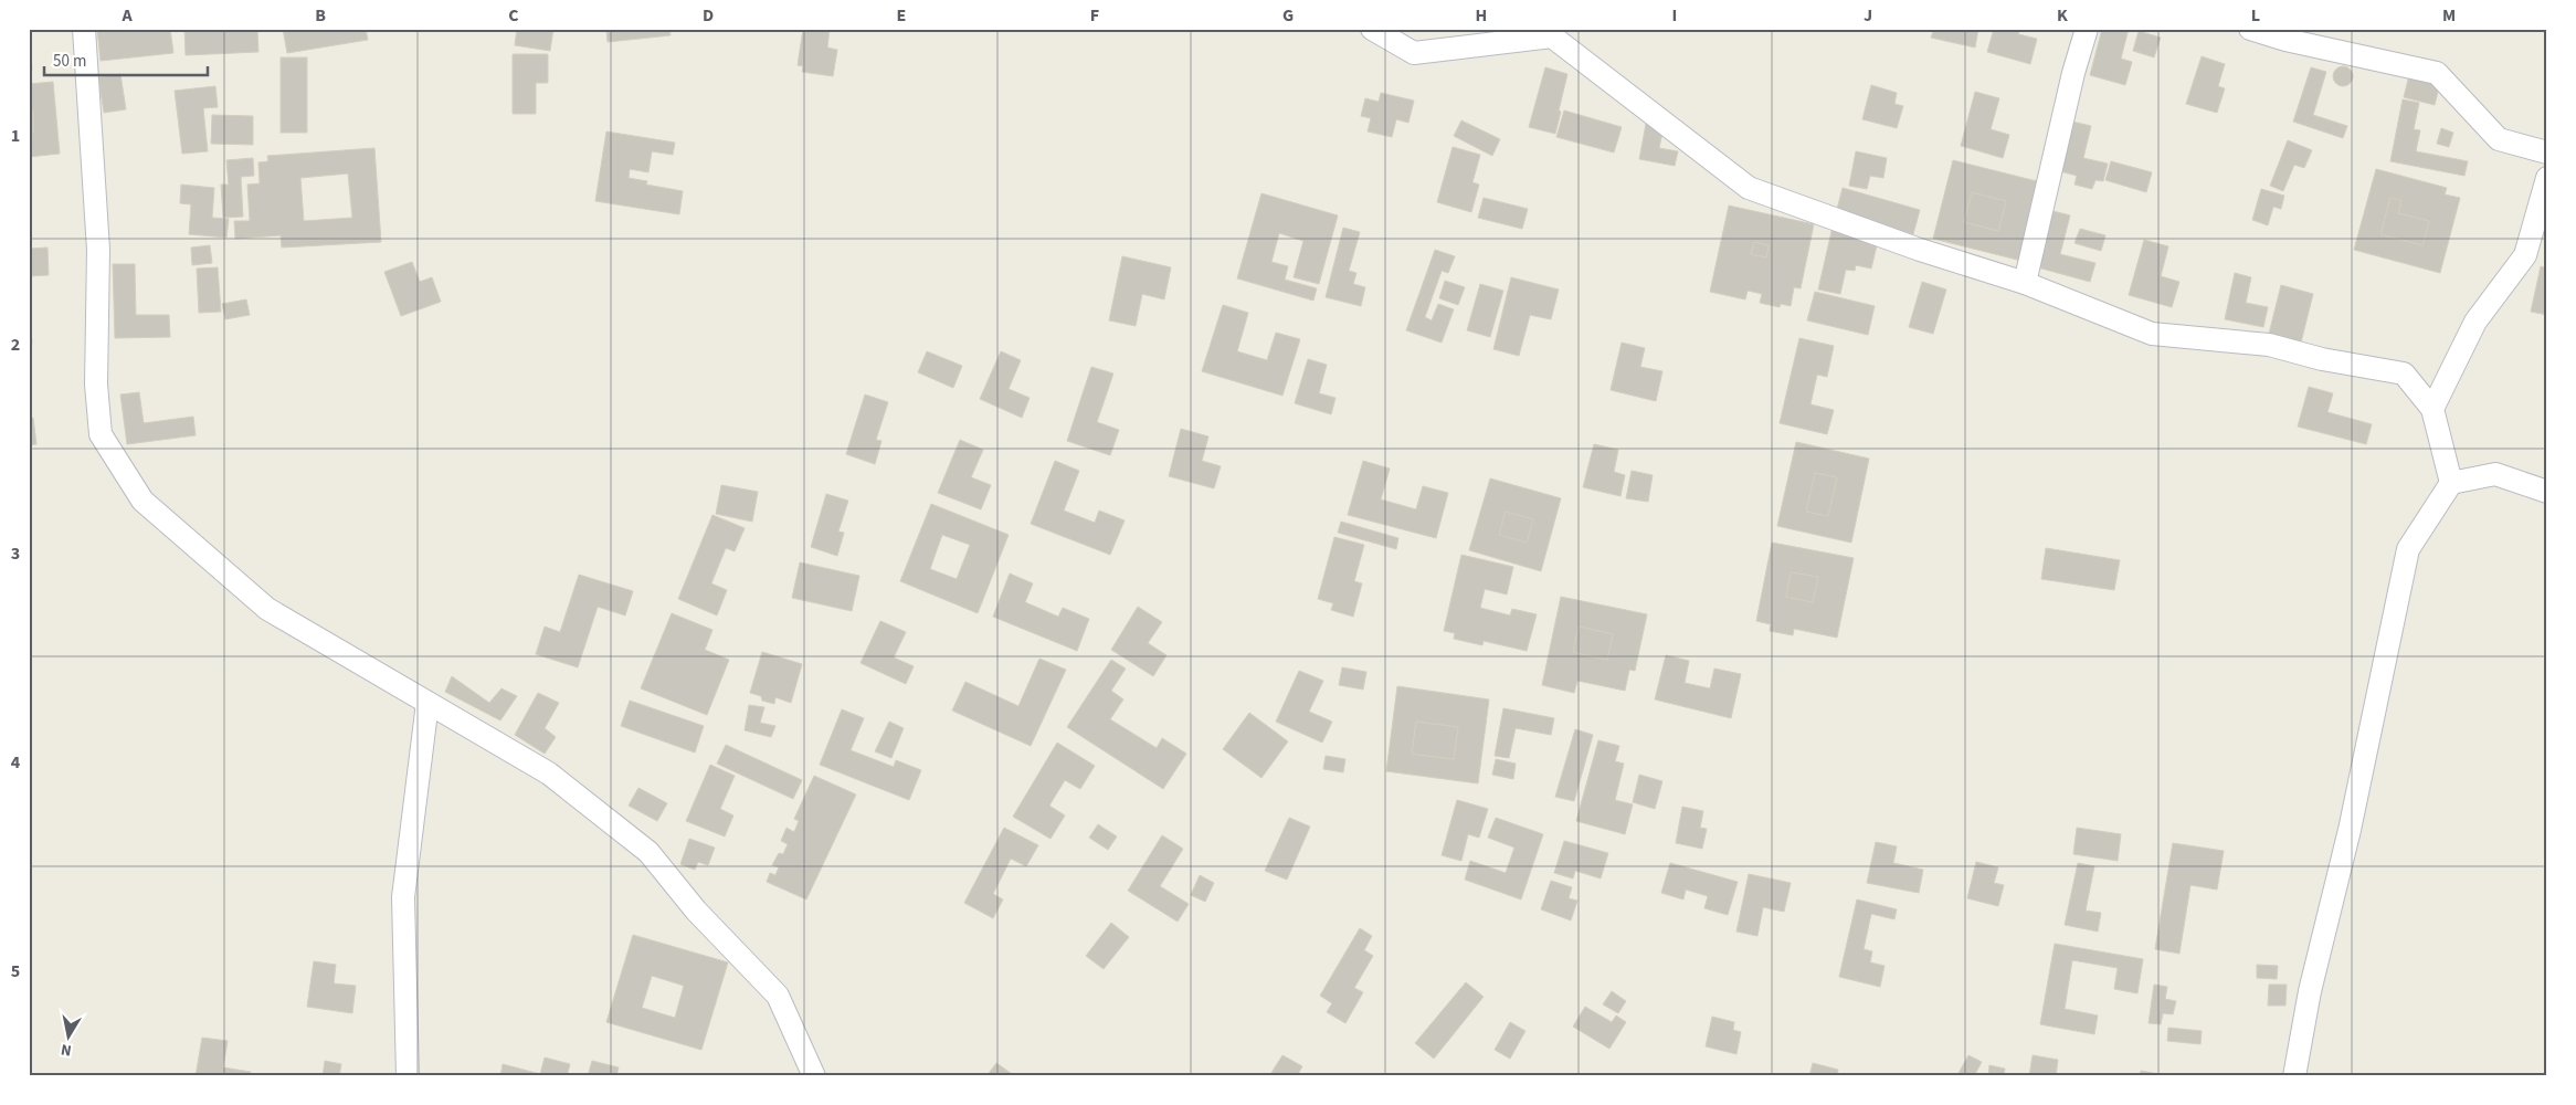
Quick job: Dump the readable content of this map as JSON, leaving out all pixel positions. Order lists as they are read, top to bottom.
{
  "scale_bar": "50 m",
  "north": "bottom",
  "grid": {
    "columns": [
      "A",
      "B",
      "C",
      "D",
      "E",
      "F",
      "G",
      "H",
      "I",
      "J",
      "K",
      "L",
      "M"
    ],
    "rows": [
      "1",
      "2",
      "3",
      "4",
      "5"
    ]
  }
}
